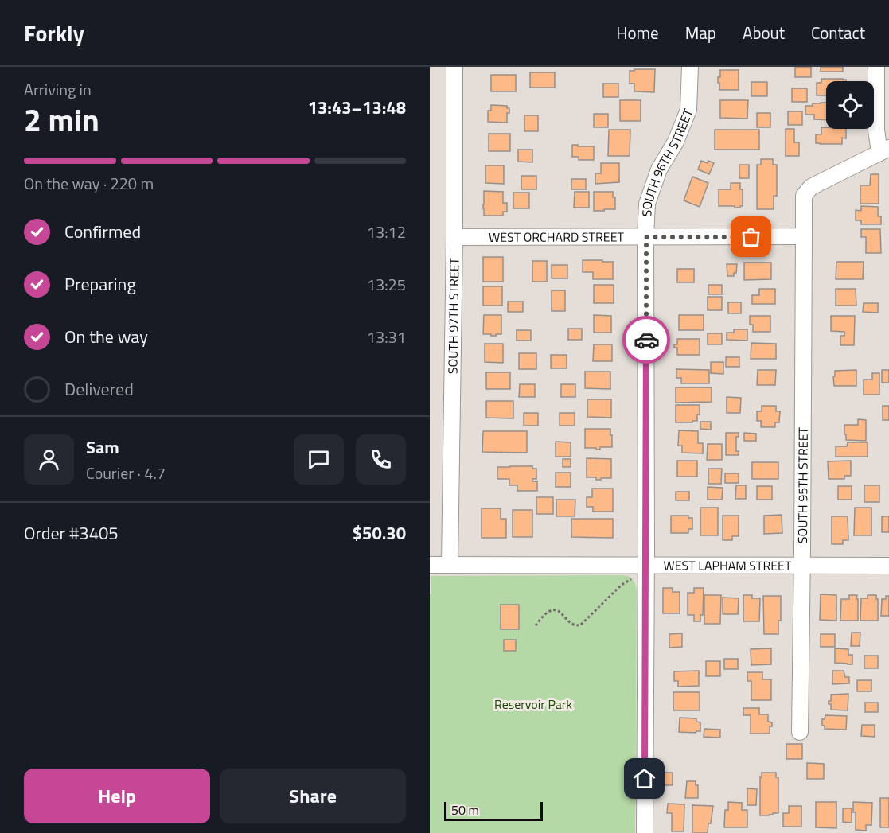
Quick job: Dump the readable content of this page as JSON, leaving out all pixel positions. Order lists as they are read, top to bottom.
{
  "streets": {
    "street": [
      "SOUTH 96TH STREET",
      "WEST ORCHARD STREET",
      "SOUTH 97TH STREET",
      "SOUTH 95TH STREET",
      "WEST LAPHAM STREET"
    ]
  },
  "crossings": [
    ["SOUTH 96TH STREET", "WEST ORCHARD STREET"],
    ["SOUTH 96TH STREET", "WEST LAPHAM STREET"],
    ["WEST ORCHARD STREET", "SOUTH 97TH STREET"],
    ["WEST ORCHARD STREET", "SOUTH 95TH STREET"],
    ["SOUTH 97TH STREET", "WEST LAPHAM STREET"],
    ["SOUTH 95TH STREET", "WEST LAPHAM STREET"]
  ],
  "parks": ["Reservoir Park"],
  "scale_bar": "50 m",
  "page": {
    "header": "Forkly",
    "nav": [
      "Home",
      "Map",
      "About",
      "Contact"
    ],
    "heading": ["2 min", "Arriving in", "13:43–13:48"],
    "panel": [
      "Sam",
      "Courier · 4.7",
      "Order #3405",
      "$50.30"
    ],
    "bar": "On the way · 220 m",
    "list": [
      ["Confirmed", "13:12"],
      ["Preparing", "13:25"],
      ["On the way", "13:31"],
      "Delivered"
    ],
    "buttons": ["Help", "Share"],
    "scale": "50 m"
  }
}
